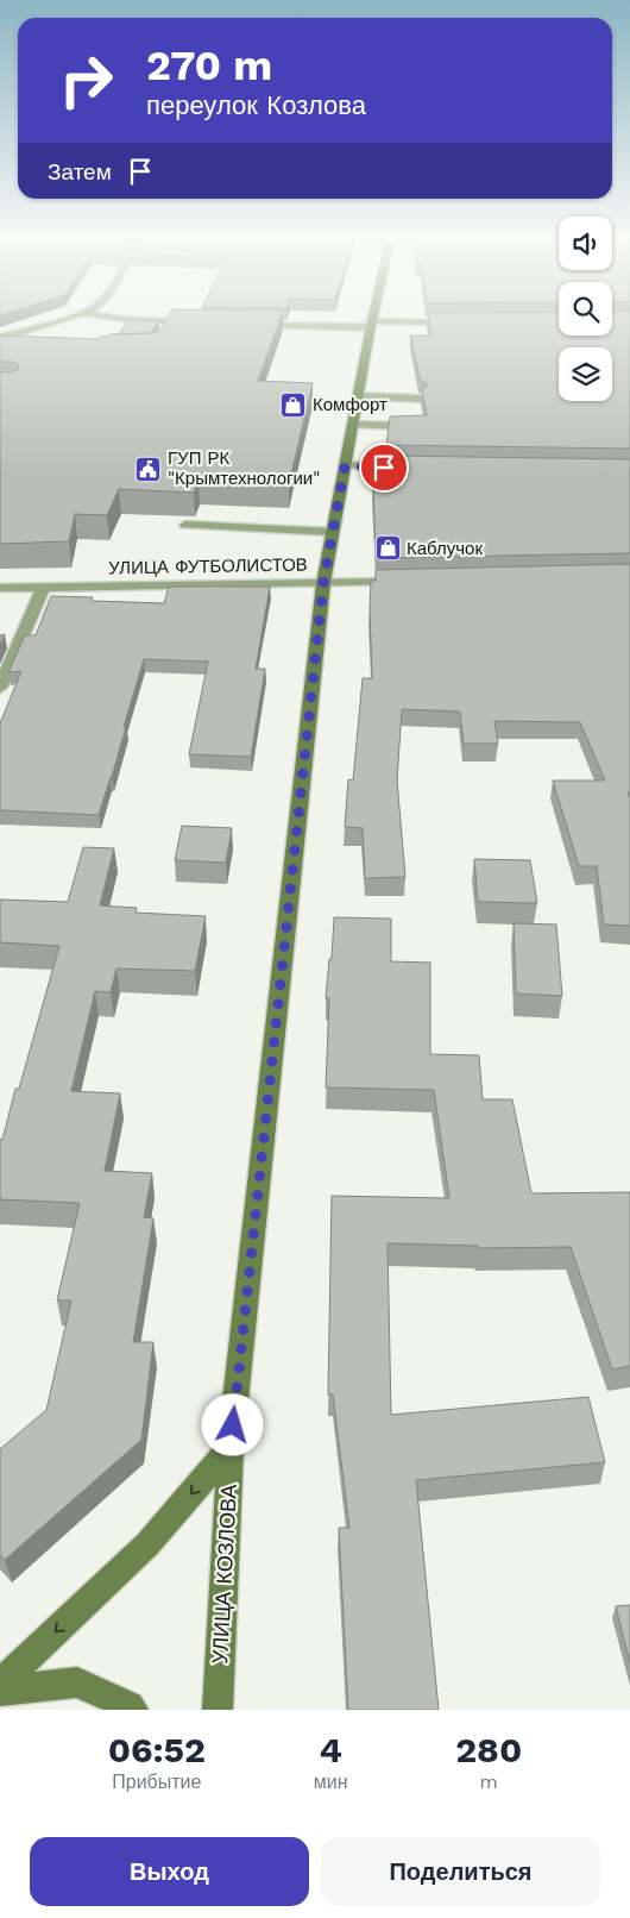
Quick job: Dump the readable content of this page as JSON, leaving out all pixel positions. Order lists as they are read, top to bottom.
{
  "streets": {
    "main road": ["УЛИЦА КОЗЛОВА"],
    "street": ["УЛИЦА ФУТБОЛИСТОВ"]
  },
  "crossings": [
    ["УЛИЦА ФУТБОЛИСТОВ", "УЛИЦА КОЗЛОВА"]
  ],
  "places": {
    "shop": ["Комфорт", "Каблучок"],
    "public building": ["ГУП РК \"Крымтехнологии\""]
  },
  "page": {
    "turn": ["270 m", "переулок Козлова"],
    "then": "Затем",
    "eta": [
      "06:52",
      "Прибытие",
      "4",
      "мин",
      "280",
      "m"
    ],
    "buttons": ["Выход", "Поделиться"]
  }
}
